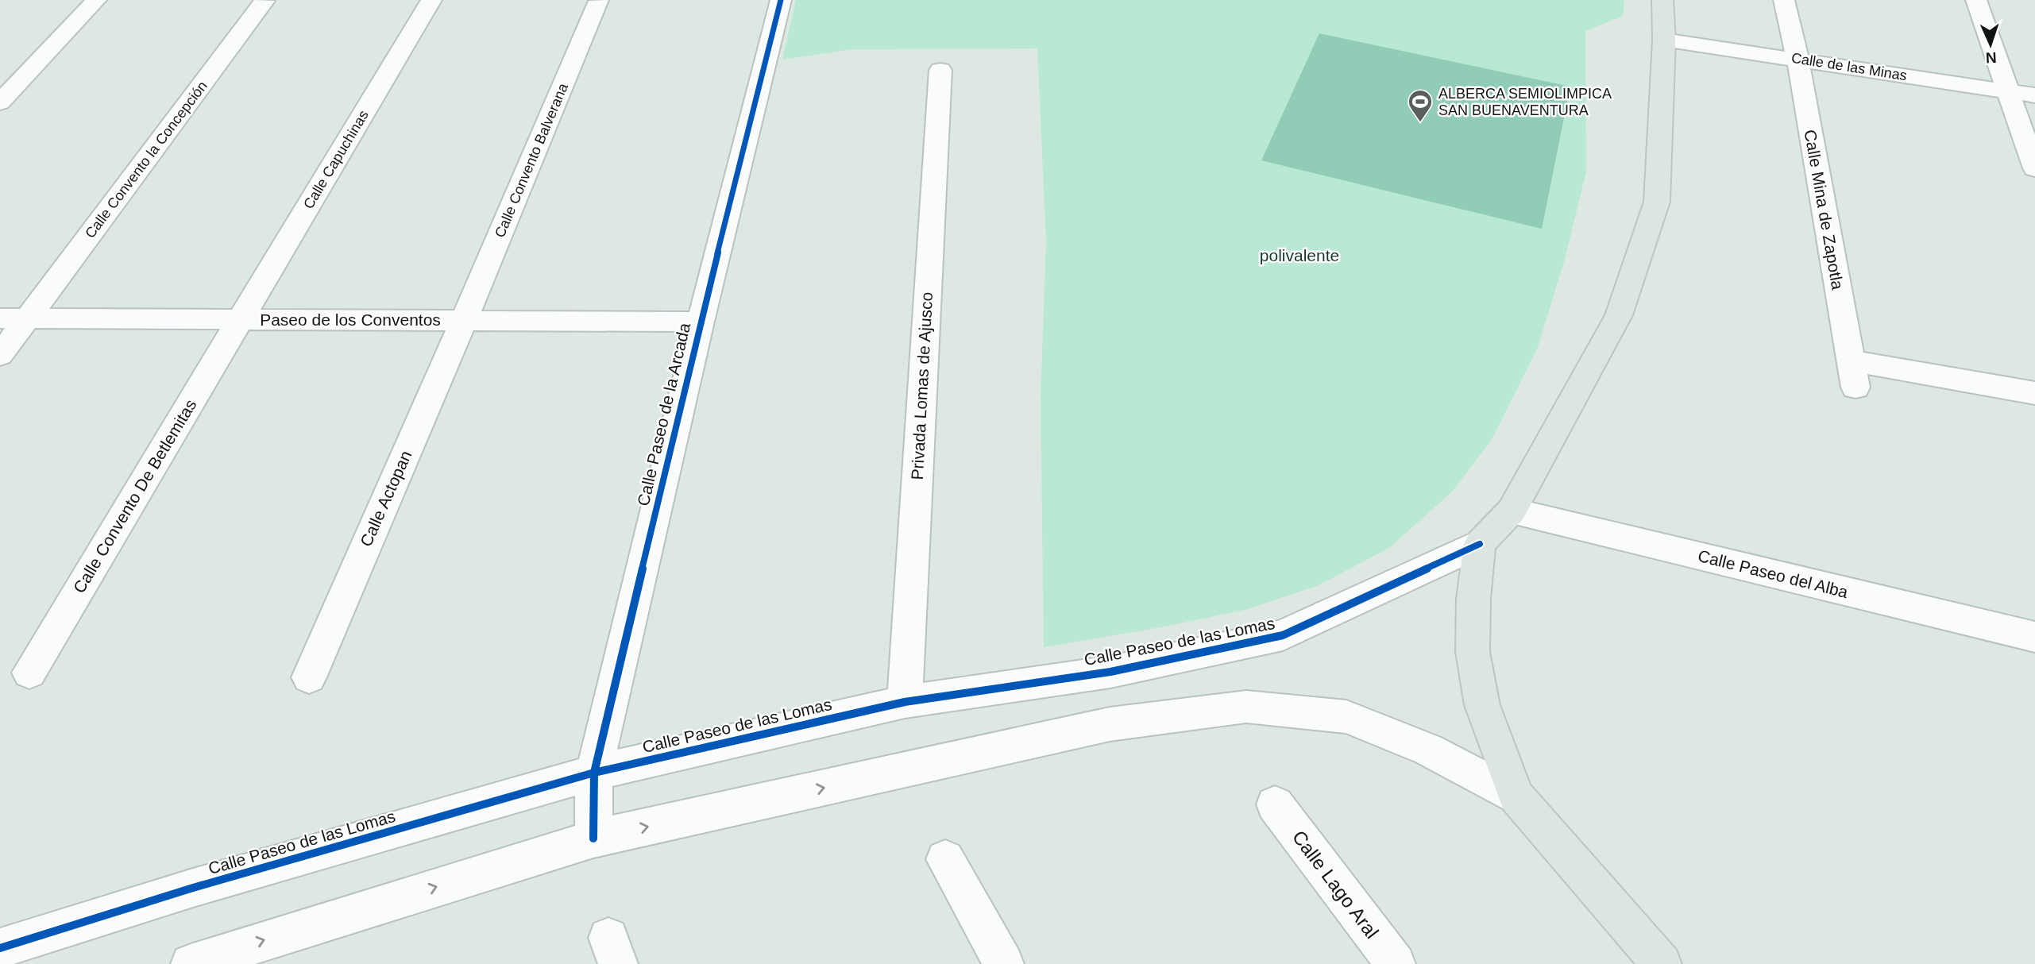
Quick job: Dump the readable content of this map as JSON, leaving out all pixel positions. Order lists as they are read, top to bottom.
{
  "streets": {
    "street": [
      "Calle de las Minas",
      "Calle Convento la Concepción",
      "Calle Capuchinas",
      "Calle Convento Balverana",
      "Calle Mina de Zapotla",
      "Paseo de los Conventos",
      "Privada Lomas de Ajusco",
      "Calle Paseo de la Arcada",
      "Calle Convento De Betlemitas",
      "Calle Actopan",
      "Calle Paseo del Alba",
      "Calle Paseo de las Lomas",
      "Calle Lago Aral"
    ]
  },
  "crossings": [
    ["Calle de las Minas", "Calle Mina de Zapotla"],
    ["Calle Convento la Concepción", "Paseo de los Conventos"],
    ["Calle Capuchinas", "Paseo de los Conventos"],
    ["Calle Capuchinas", "Calle Convento De Betlemitas"],
    ["Calle Convento Balverana", "Paseo de los Conventos"],
    ["Calle Convento Balverana", "Calle Actopan"],
    ["Paseo de los Conventos", "Calle Paseo de la Arcada"],
    ["Paseo de los Conventos", "Calle Convento De Betlemitas"],
    ["Paseo de los Conventos", "Calle Actopan"],
    ["Privada Lomas de Ajusco", "Calle Paseo de las Lomas"],
    ["Calle Paseo de la Arcada", "Calle Paseo de las Lomas"]
  ],
  "parks": ["polivalente"],
  "places": {
    "sports": ["ALBERCA SEMIOLIMPICA SAN BUENAVENTURA"]
  },
  "north": "bottom"
}
